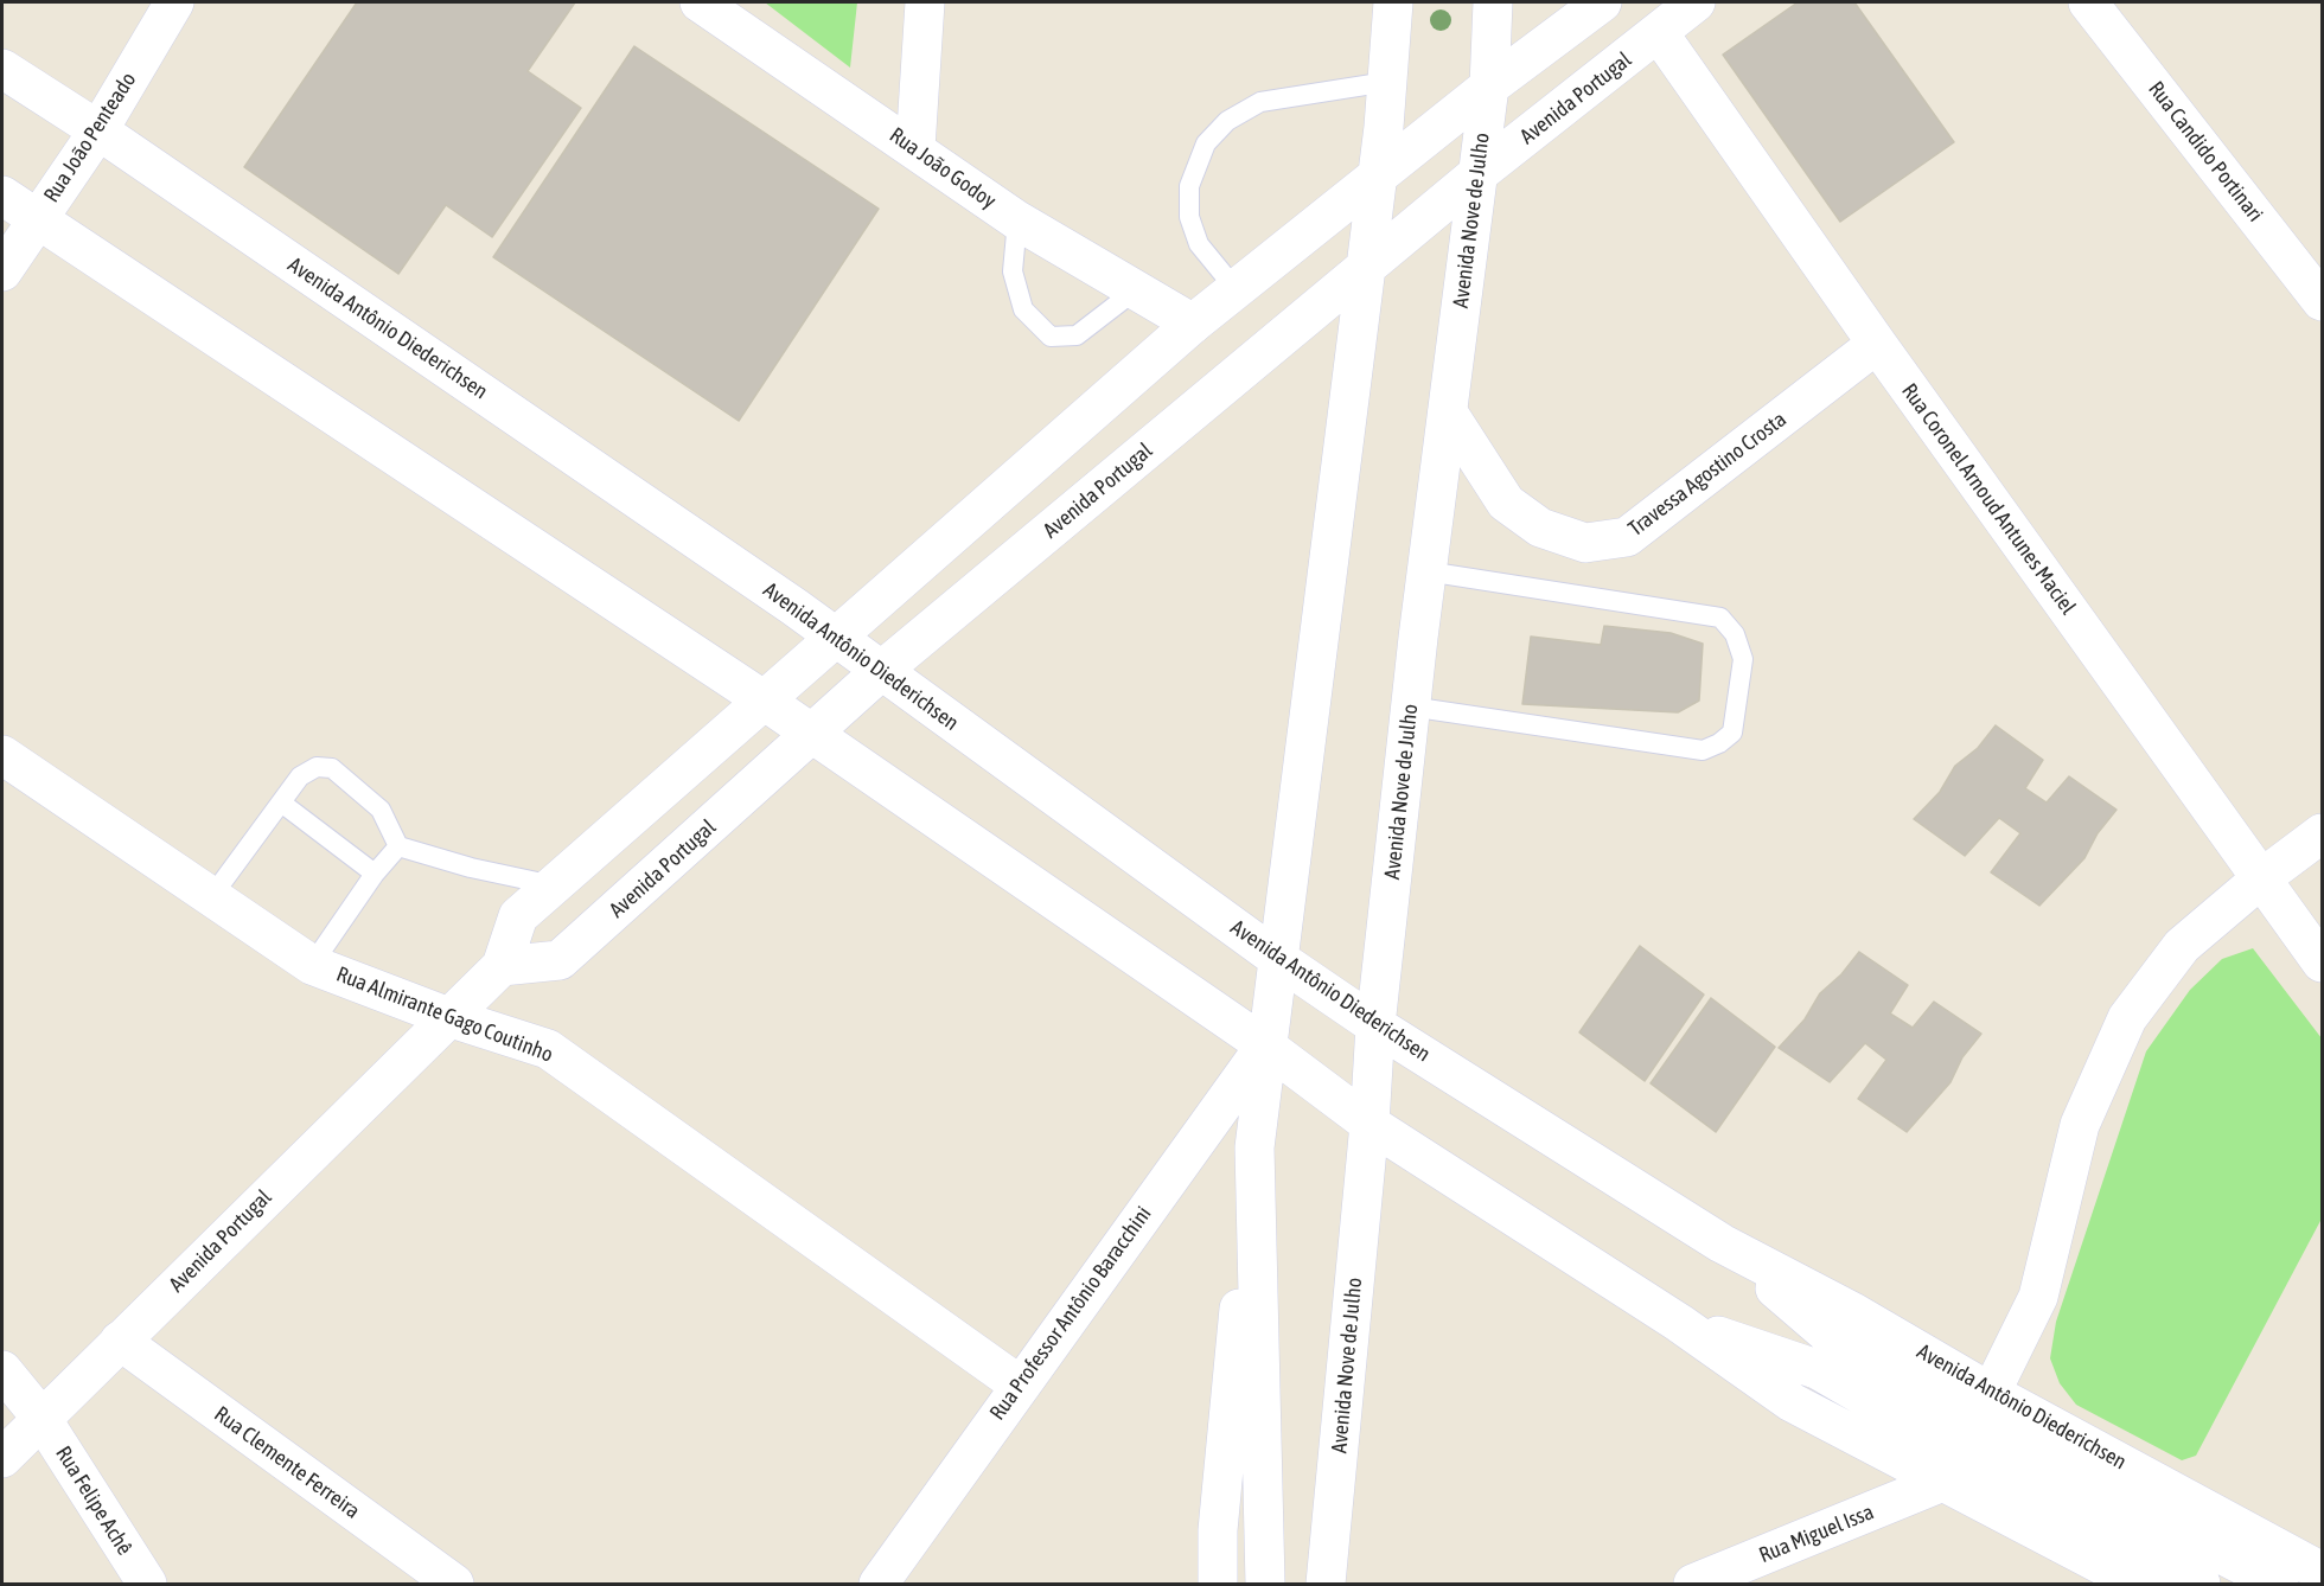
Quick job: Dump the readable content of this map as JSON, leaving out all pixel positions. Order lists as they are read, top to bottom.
{
  "streets": {
    "main road": [
      "Avenida Portugal",
      "Rua João Penteado",
      "Rua Candido Portinari",
      "Rua João Godoy",
      "Avenida Nove de Julho",
      "Avenida Antônio Diederichsen",
      "Travessa Agostino Crosta",
      "Rua Coronel Arnoud Antunes Maciel",
      "Rua Almirante Gago Coutinho",
      "Rua Professor Antônio Baracchini",
      "Rua Clemente Ferreira",
      "Rua Felipe Achê",
      "Rua Miguel Issa"
    ]
  },
  "crossings": [
    ["Avenida Portugal", "Rua João Godoy"],
    ["Avenida Portugal", "Avenida Nove de Julho"],
    ["Avenida Portugal", "Avenida Antônio Diederichsen"],
    ["Avenida Portugal", "Rua Coronel Arnoud Antunes Maciel"],
    ["Avenida Portugal", "Rua Almirante Gago Coutinho"],
    ["Avenida Portugal", "Rua Clemente Ferreira"],
    ["Avenida Portugal", "Rua Felipe Achê"],
    ["Rua João Penteado", "Avenida Antônio Diederichsen"],
    ["Avenida Nove de Julho", "Avenida Antônio Diederichsen"],
    ["Avenida Nove de Julho", "Travessa Agostino Crosta"],
    ["Travessa Agostino Crosta", "Rua Coronel Arnoud Antunes Maciel"],
    ["Rua Almirante Gago Coutinho", "Rua Professor Antônio Baracchini"]
  ]
}
